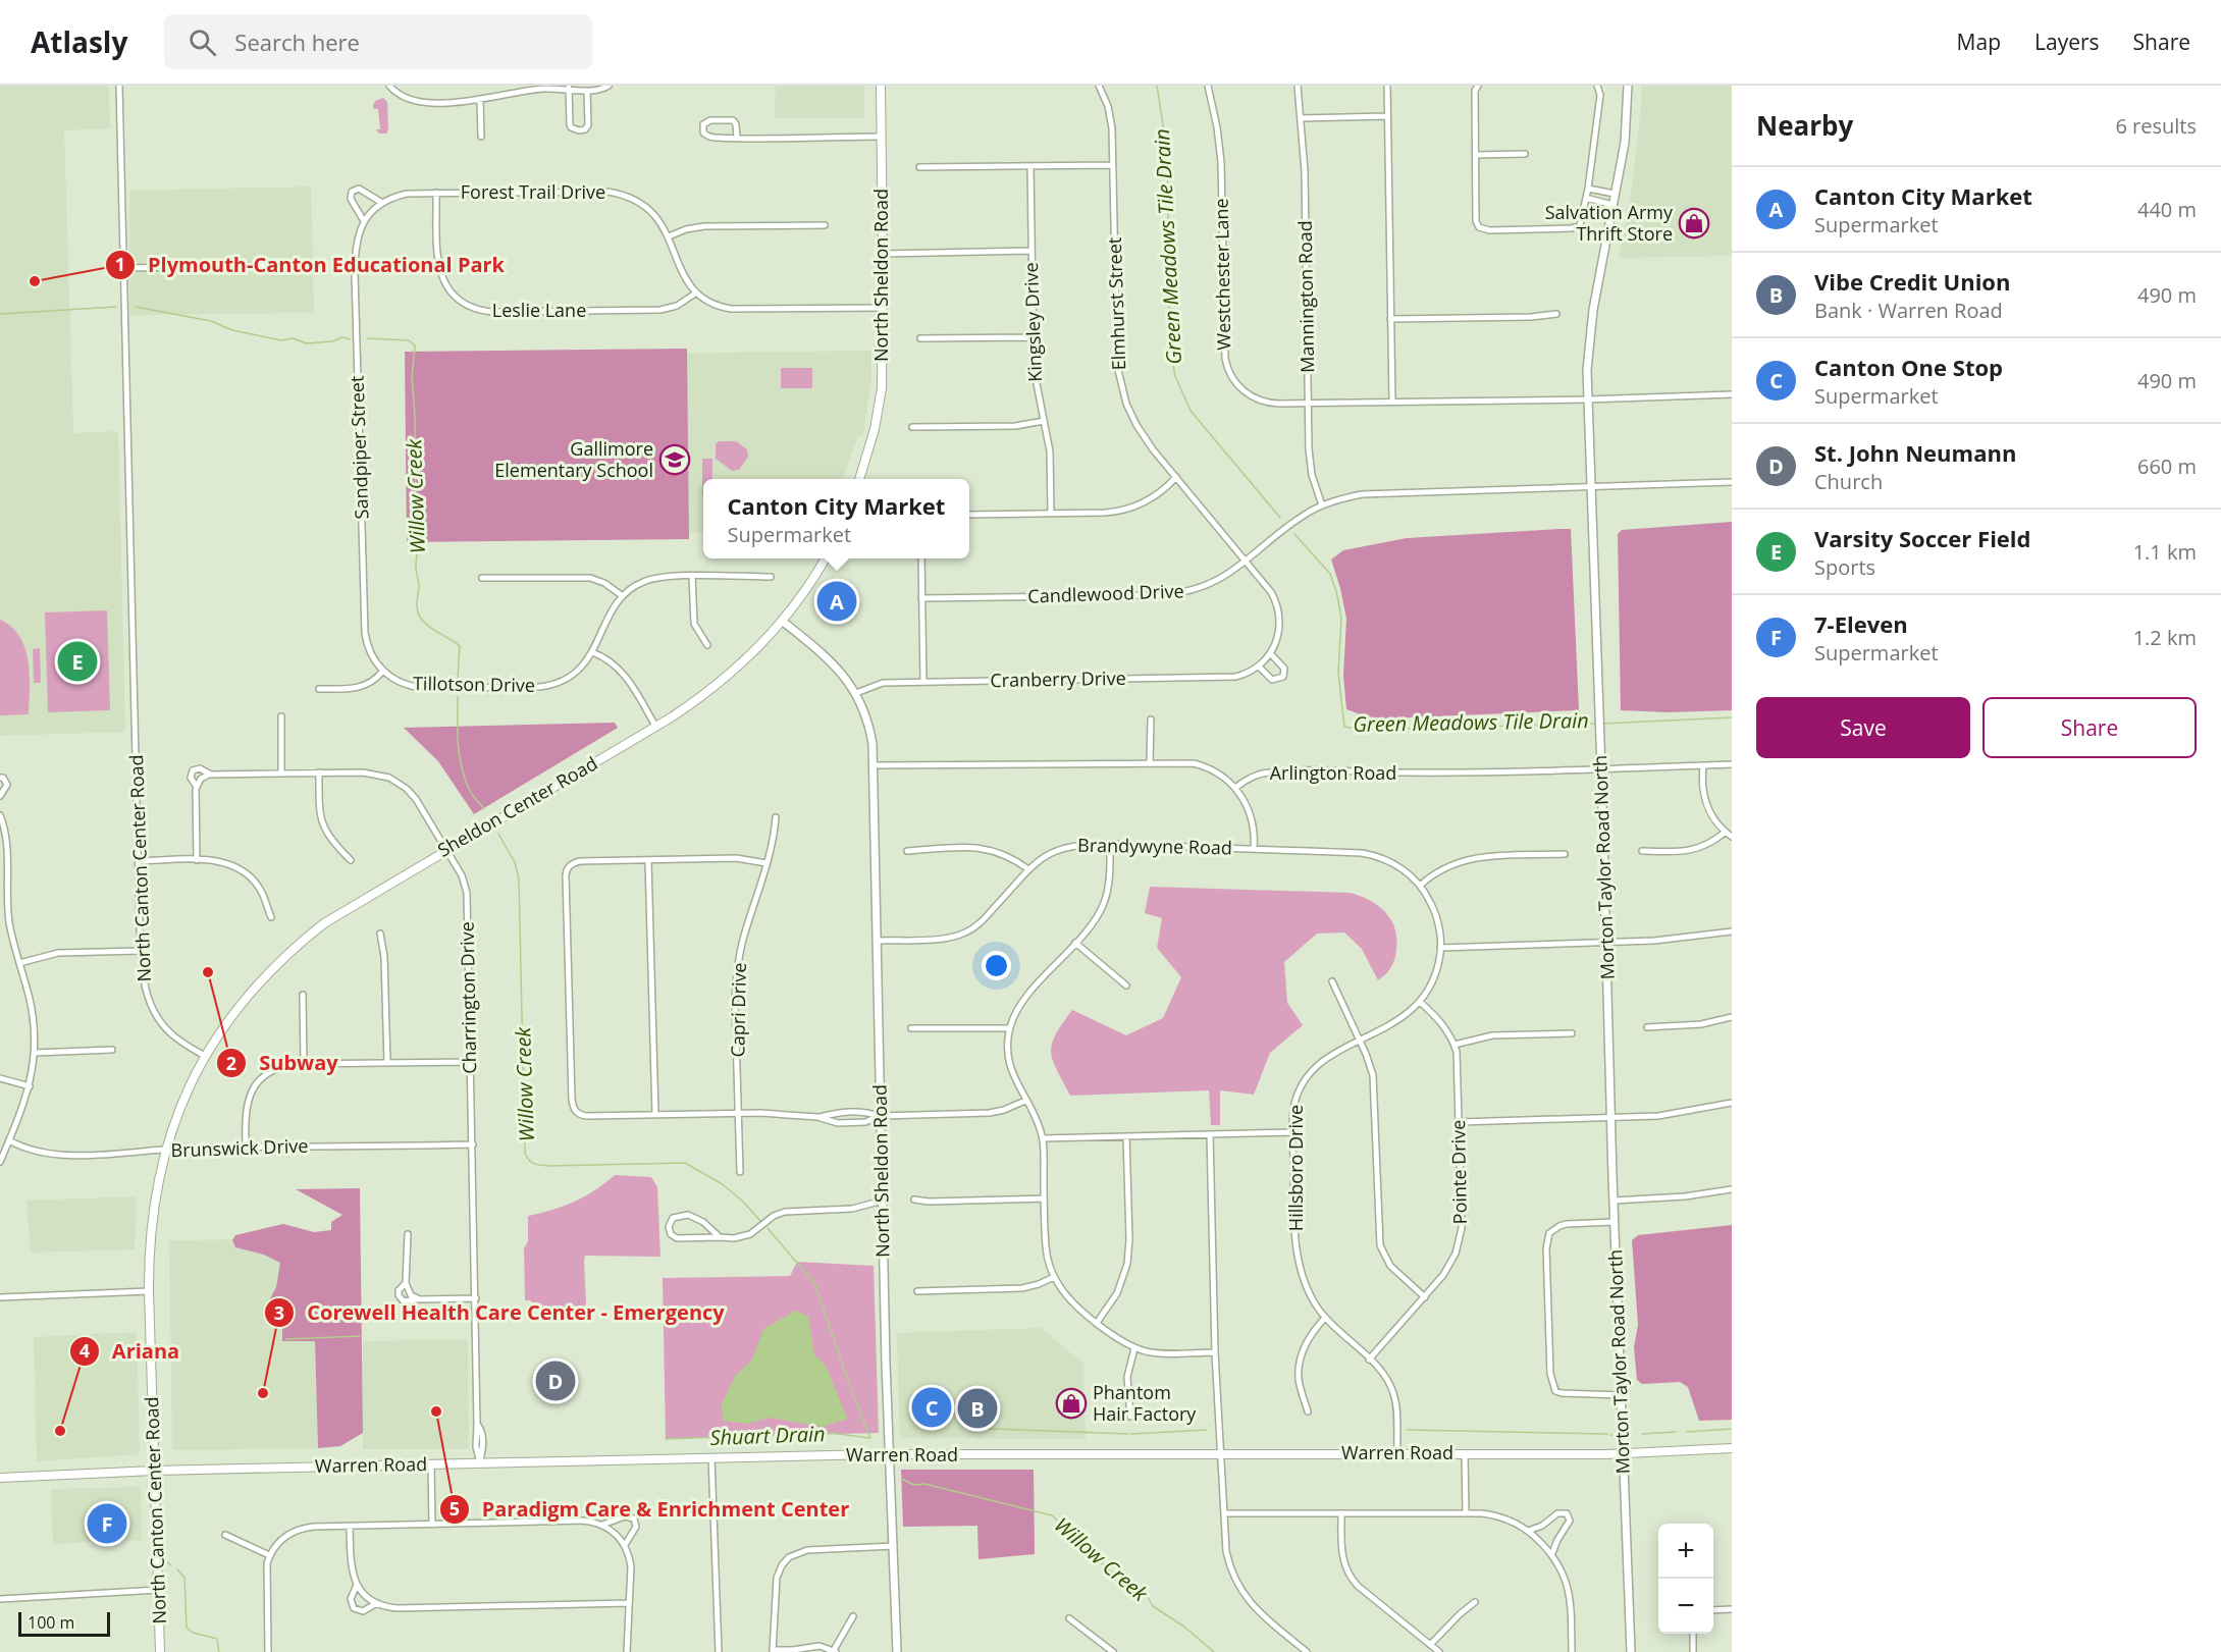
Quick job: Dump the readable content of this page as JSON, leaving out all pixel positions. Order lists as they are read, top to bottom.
{
  "streets": {
    "main road": [
      "North Sheldon Road",
      "Sheldon Center Road",
      "North Canton Center Road",
      "Warren Road"
    ],
    "street": [
      "Forest Trail Drive",
      "Westchester Lane",
      "Mannington Road",
      "Elmhurst Street",
      "Leslie Lane",
      "Kingsley Drive",
      "Sandpiper Street",
      "Candlewood Drive",
      "Cranberry Drive",
      "Tillotson Drive",
      "Arlington Road",
      "Brandywyne Road",
      "Morton Taylor Road North",
      "Charrington Drive",
      "Capri Drive",
      "Brunswick Drive",
      "Hillsboro Drive",
      "Pointe Drive"
    ]
  },
  "crossings": [
    ["Forest Trail Drive", "Leslie Lane"],
    ["Forest Trail Drive", "Sandpiper Street"],
    ["Westchester Lane", "Mannington Road"],
    ["Westchester Lane", "Morton Taylor Road North"],
    ["North Sheldon Road", "Cranberry Drive"],
    ["North Sheldon Road", "Sheldon Center Road"],
    ["North Sheldon Road", "Brandywyne Road"],
    ["North Sheldon Road", "Warren Road"],
    ["Mannington Road", "Candlewood Drive"],
    ["Elmhurst Street", "Candlewood Drive"],
    ["Elmhurst Street", "Cranberry Drive"],
    ["Sandpiper Street", "Tillotson Drive"],
    ["Candlewood Drive", "Morton Taylor Road North"],
    ["Arlington Road", "Morton Taylor Road North"],
    ["Sheldon Center Road", "North Canton Center Road"],
    ["Sheldon Center Road", "Charrington Drive"],
    ["Brandywyne Road", "Hillsboro Drive"],
    ["Morton Taylor Road North", "Warren Road"],
    ["North Canton Center Road", "Brunswick Drive"],
    ["North Canton Center Road", "Warren Road"],
    ["Charrington Drive", "Brunswick Drive"],
    ["Charrington Drive", "Warren Road"],
    ["Hillsboro Drive", "Pointe Drive"],
    ["Hillsboro Drive", "Warren Road"]
  ],
  "water": ["Green Meadows Tile Drain", "Willow Creek", "Shuart Drain"],
  "places": {
    "shop": ["Salvation Army Thrift Store", "Phantom Hair Factory"],
    "other": [
      "Plymouth-Canton Educational Park",
      "Subway",
      "Corewell Health Care Center - Emergency",
      "Paradigm Care & Enrichment Center",
      "Ariana"
    ],
    "school or university": ["Gallimore Elementary School"]
  },
  "scale_bar": "100 m",
  "page": {
    "header": "Atlasly",
    "search": "Search here",
    "nav": ["Map", "Layers", "Share"],
    "heading": ["Nearby", "6 results"],
    "list": [
      {
        "mark": "A",
        "name": "Canton City Market",
        "note": "Supermarket",
        "value": "440 m"
      },
      {
        "mark": "B",
        "name": "Vibe Credit Union",
        "note": "Bank · Warren Road",
        "value": "490 m"
      },
      {
        "mark": "C",
        "name": "Canton One Stop",
        "note": "Supermarket",
        "value": "490 m"
      },
      {
        "mark": "D",
        "name": "St. John Neumann",
        "note": "Church",
        "value": "660 m"
      },
      {
        "mark": "E",
        "name": "Varsity Soccer Field",
        "note": "Sports",
        "value": "1.1 km"
      },
      {
        "mark": "F",
        "name": "7-Eleven",
        "note": "Supermarket",
        "value": "1.2 km"
      }
    ],
    "popup": ["Canton City Market", "Supermarket"],
    "pins": [
      "A",
      "E",
      "D",
      "C",
      "B",
      "F"
    ],
    "buttons": ["Save", "Share"],
    "map_buttons": ["+", "−"],
    "scale": "100 m"
  }
}
